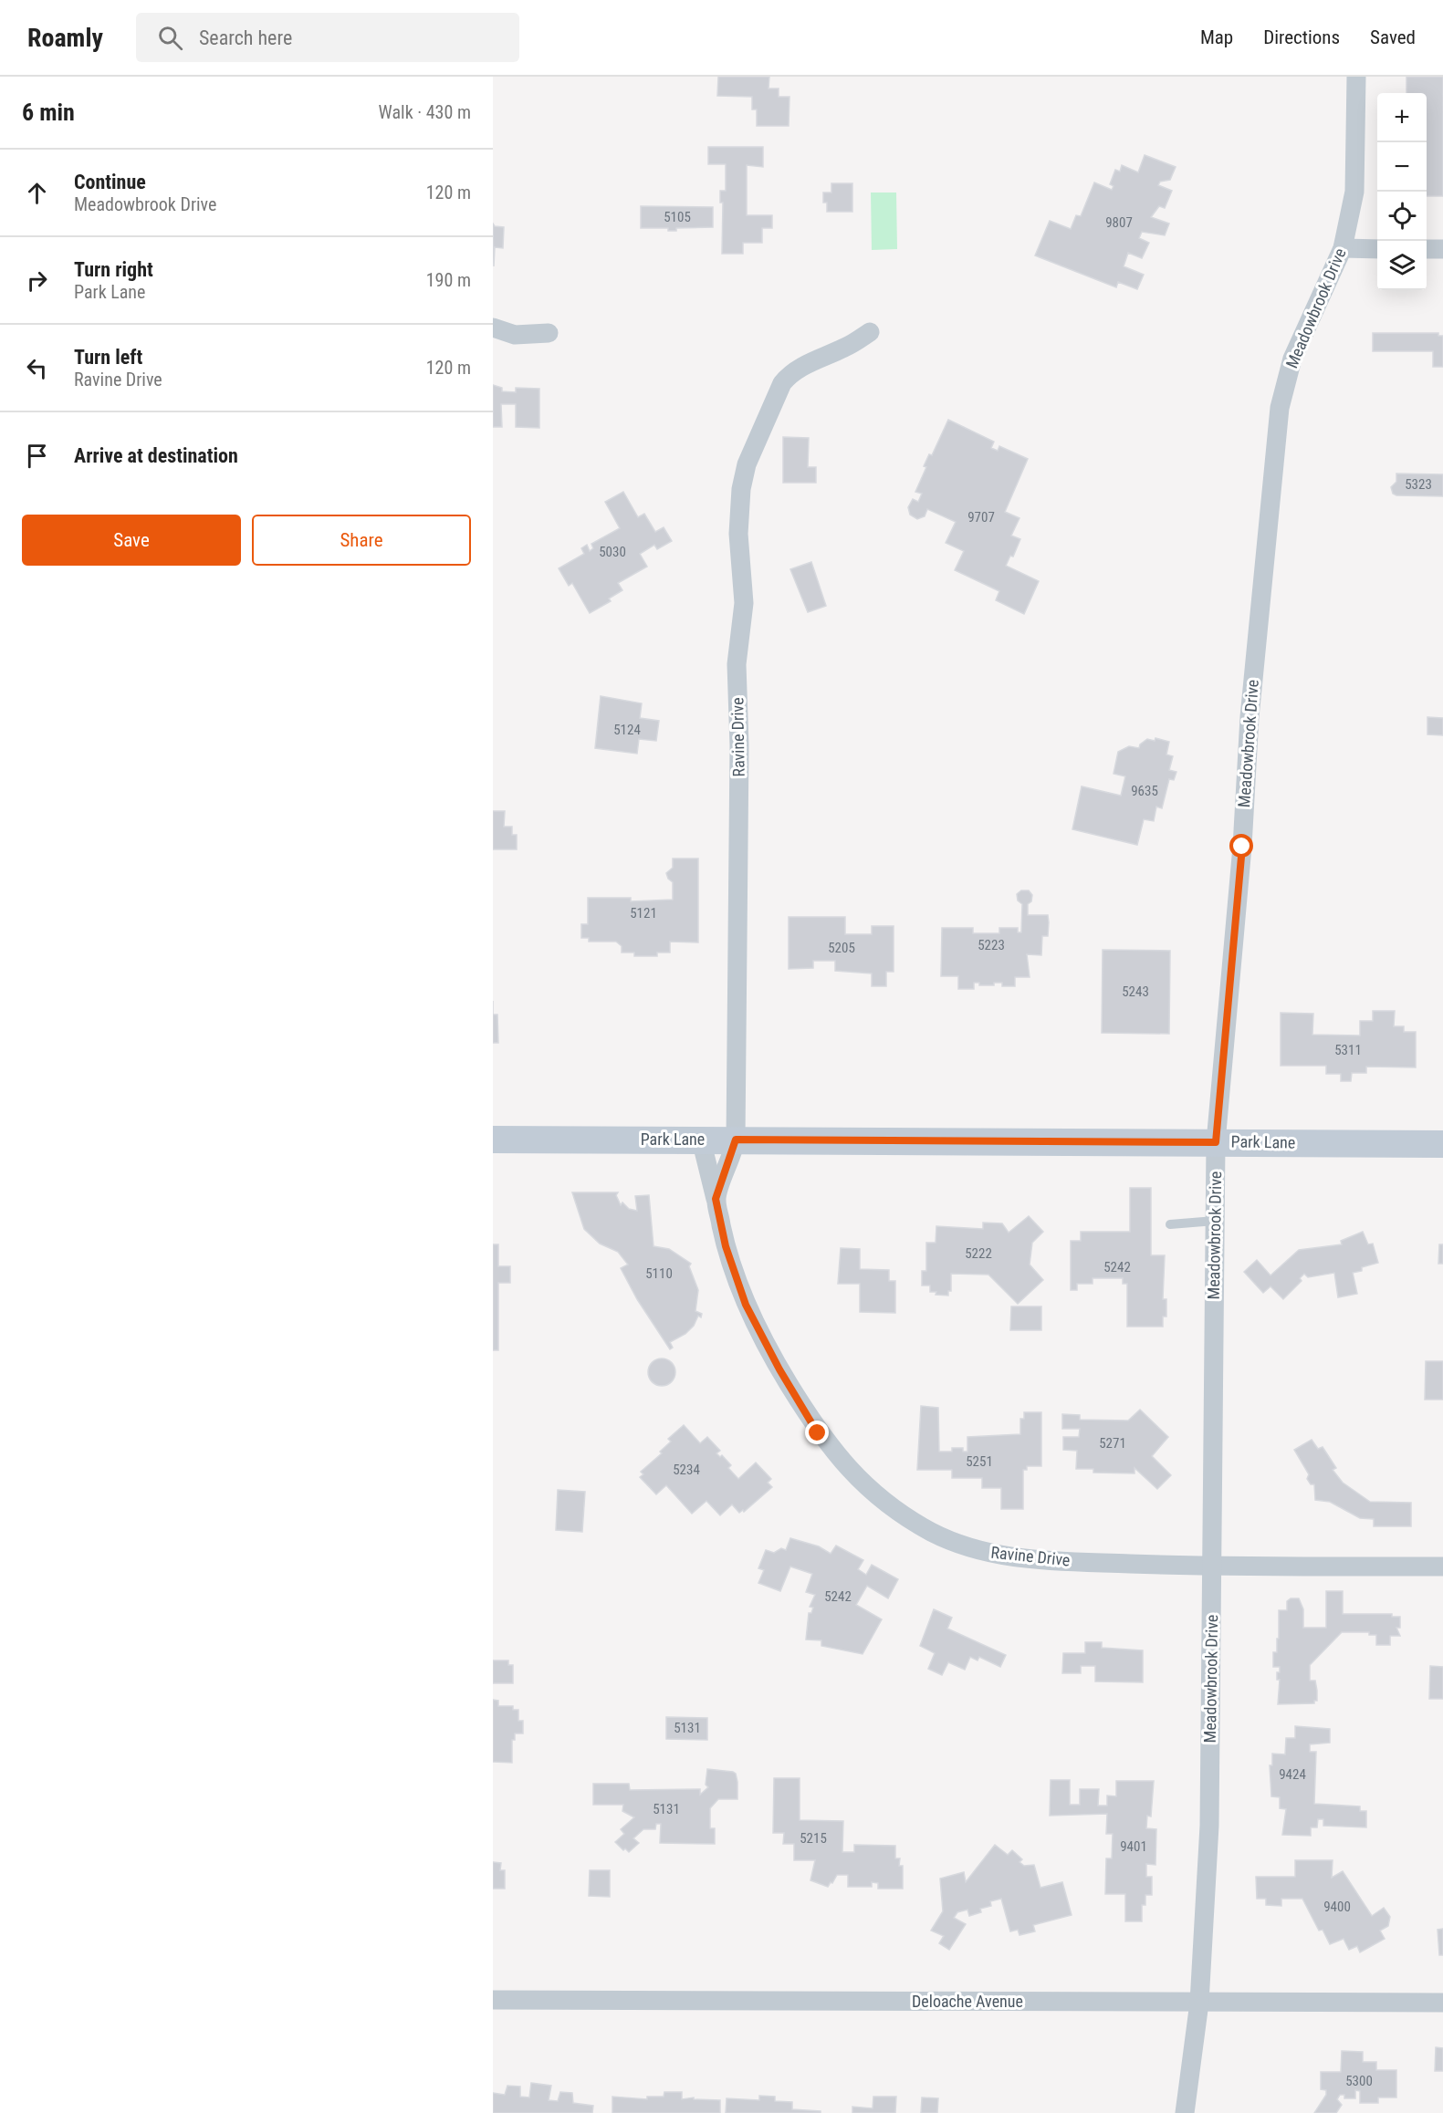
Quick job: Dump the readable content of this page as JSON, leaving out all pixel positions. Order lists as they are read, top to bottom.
{
  "streets": {
    "street": [
      "Meadowbrook Drive",
      "Ravine Drive",
      "Park Lane",
      "Deloache Avenue"
    ]
  },
  "crossings": [
    ["Meadowbrook Drive", "Ravine Drive"],
    ["Meadowbrook Drive", "Park Lane"],
    ["Meadowbrook Drive", "Deloache Avenue"],
    ["Ravine Drive", "Park Lane"]
  ],
  "house_numbers": [
    "5105",
    "9807",
    "5323",
    "9707",
    "5030",
    "5124",
    "9635",
    "5121",
    "5223",
    "5205",
    "5243",
    "5311",
    "5222",
    "5242",
    "5110",
    "5271",
    "5251",
    "5234",
    "5242",
    "5131",
    "9424",
    "5131",
    "5215",
    "9401",
    "9400",
    "5300"
  ],
  "page": {
    "header": "Roamly",
    "search": "Search here",
    "nav": ["Map", "Directions", "Saved"],
    "heading": ["6 min", "Walk · 430 m"],
    "map_buttons": ["+", "−"],
    "list": [
      ["Continue", "Meadowbrook Drive", "120 m"],
      ["Turn right", "Park Lane", "190 m"],
      ["Turn left", "Ravine Drive", "120 m"],
      "Arrive at destination"
    ],
    "buttons": ["Save", "Share"]
  }
}
